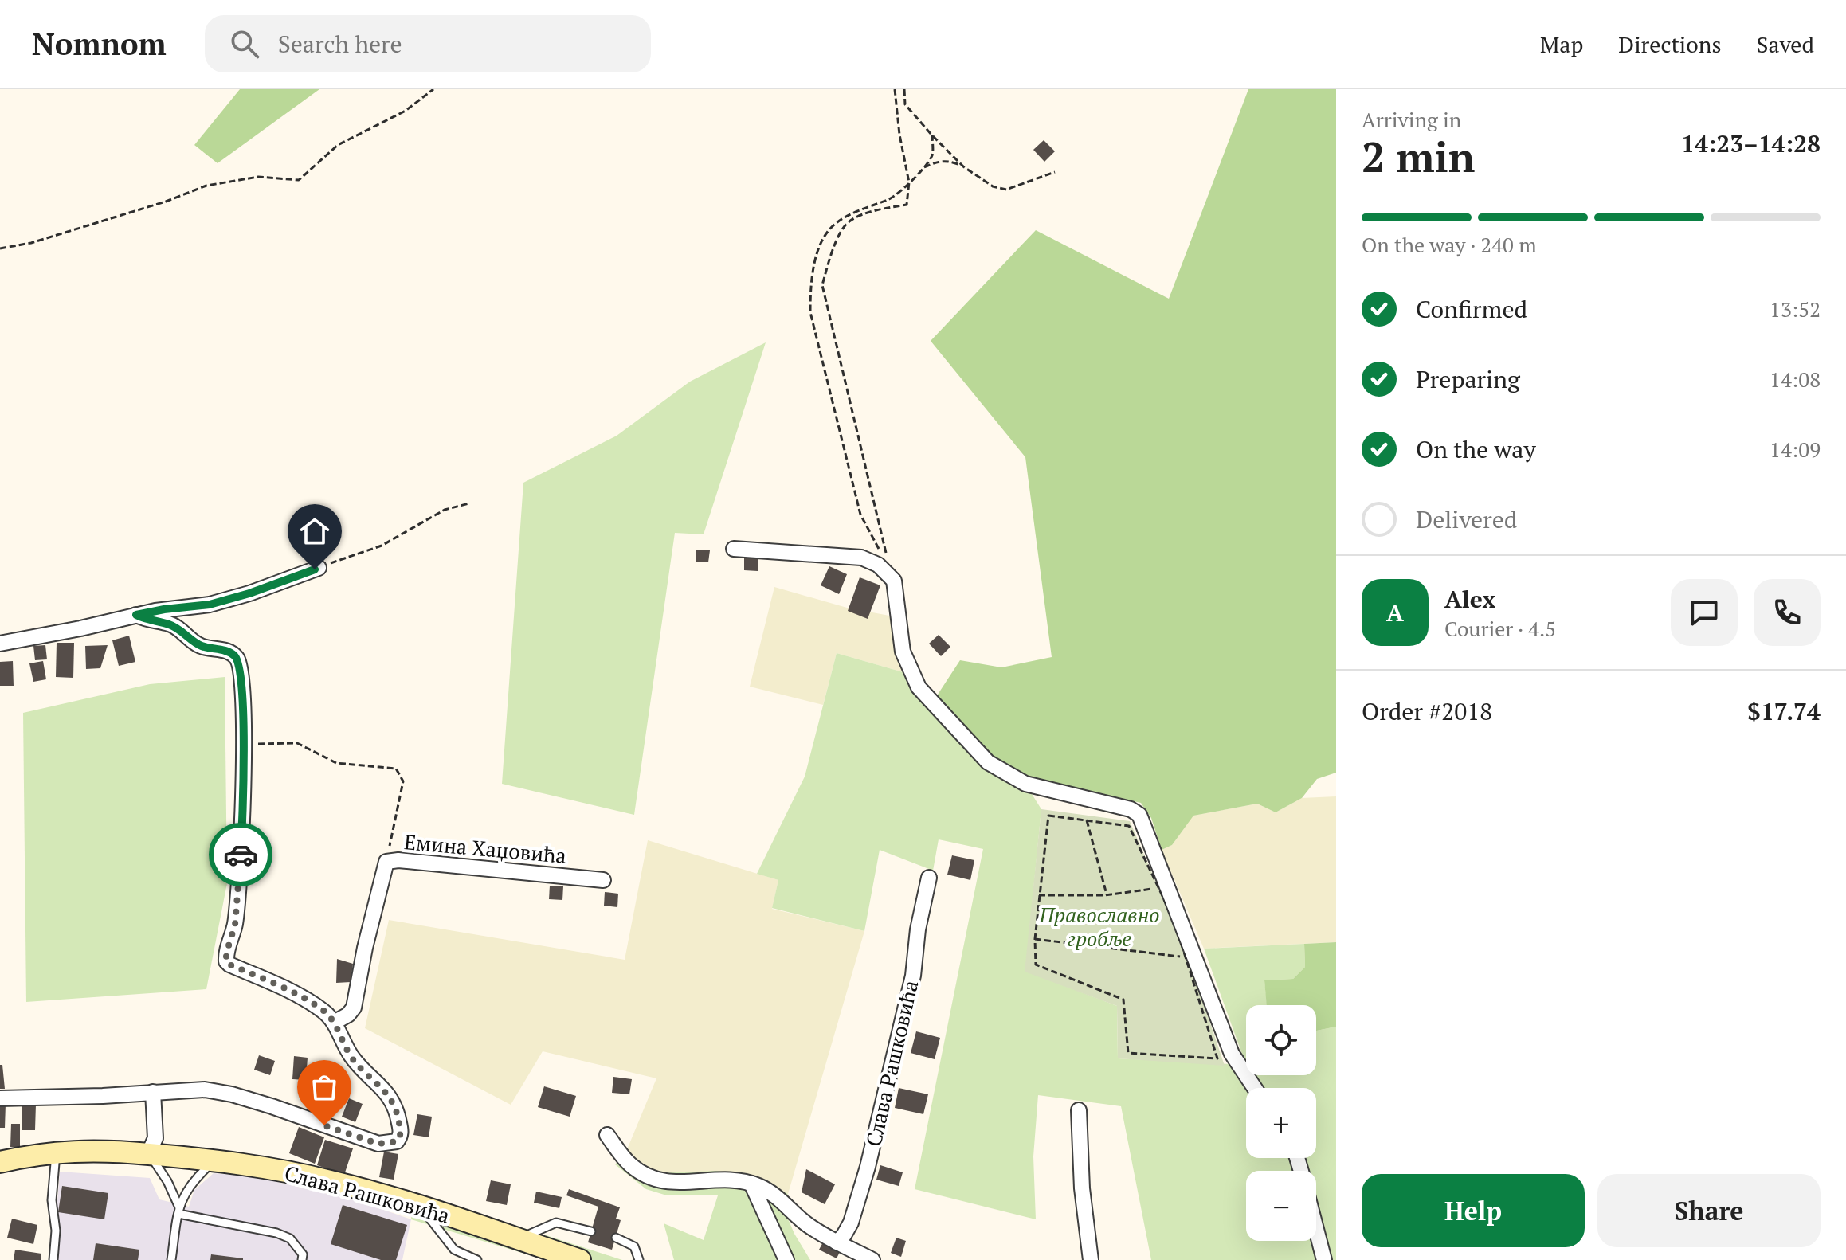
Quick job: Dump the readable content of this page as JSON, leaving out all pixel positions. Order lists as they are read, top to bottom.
{
  "streets": {
    "main road": ["Слава Рашковића"],
    "street": ["Емина Хаџовића"]
  },
  "parks": ["Православно гробље"],
  "page": {
    "header": "Nomnom",
    "search": "Search here",
    "nav": ["Map", "Directions", "Saved"],
    "heading": ["2 min", "Arriving in", "14:23–14:28"],
    "panel": [
      "Alex",
      "Courier · 4.5",
      "Order #2018",
      "$17.74"
    ],
    "bar": "On the way · 240 m",
    "list": [
      ["Confirmed", "13:52"],
      ["Preparing", "14:08"],
      ["On the way", "14:09"],
      "Delivered"
    ],
    "round": "A",
    "map_buttons": ["+", "−"],
    "buttons": ["Help", "Share"]
  }
}
